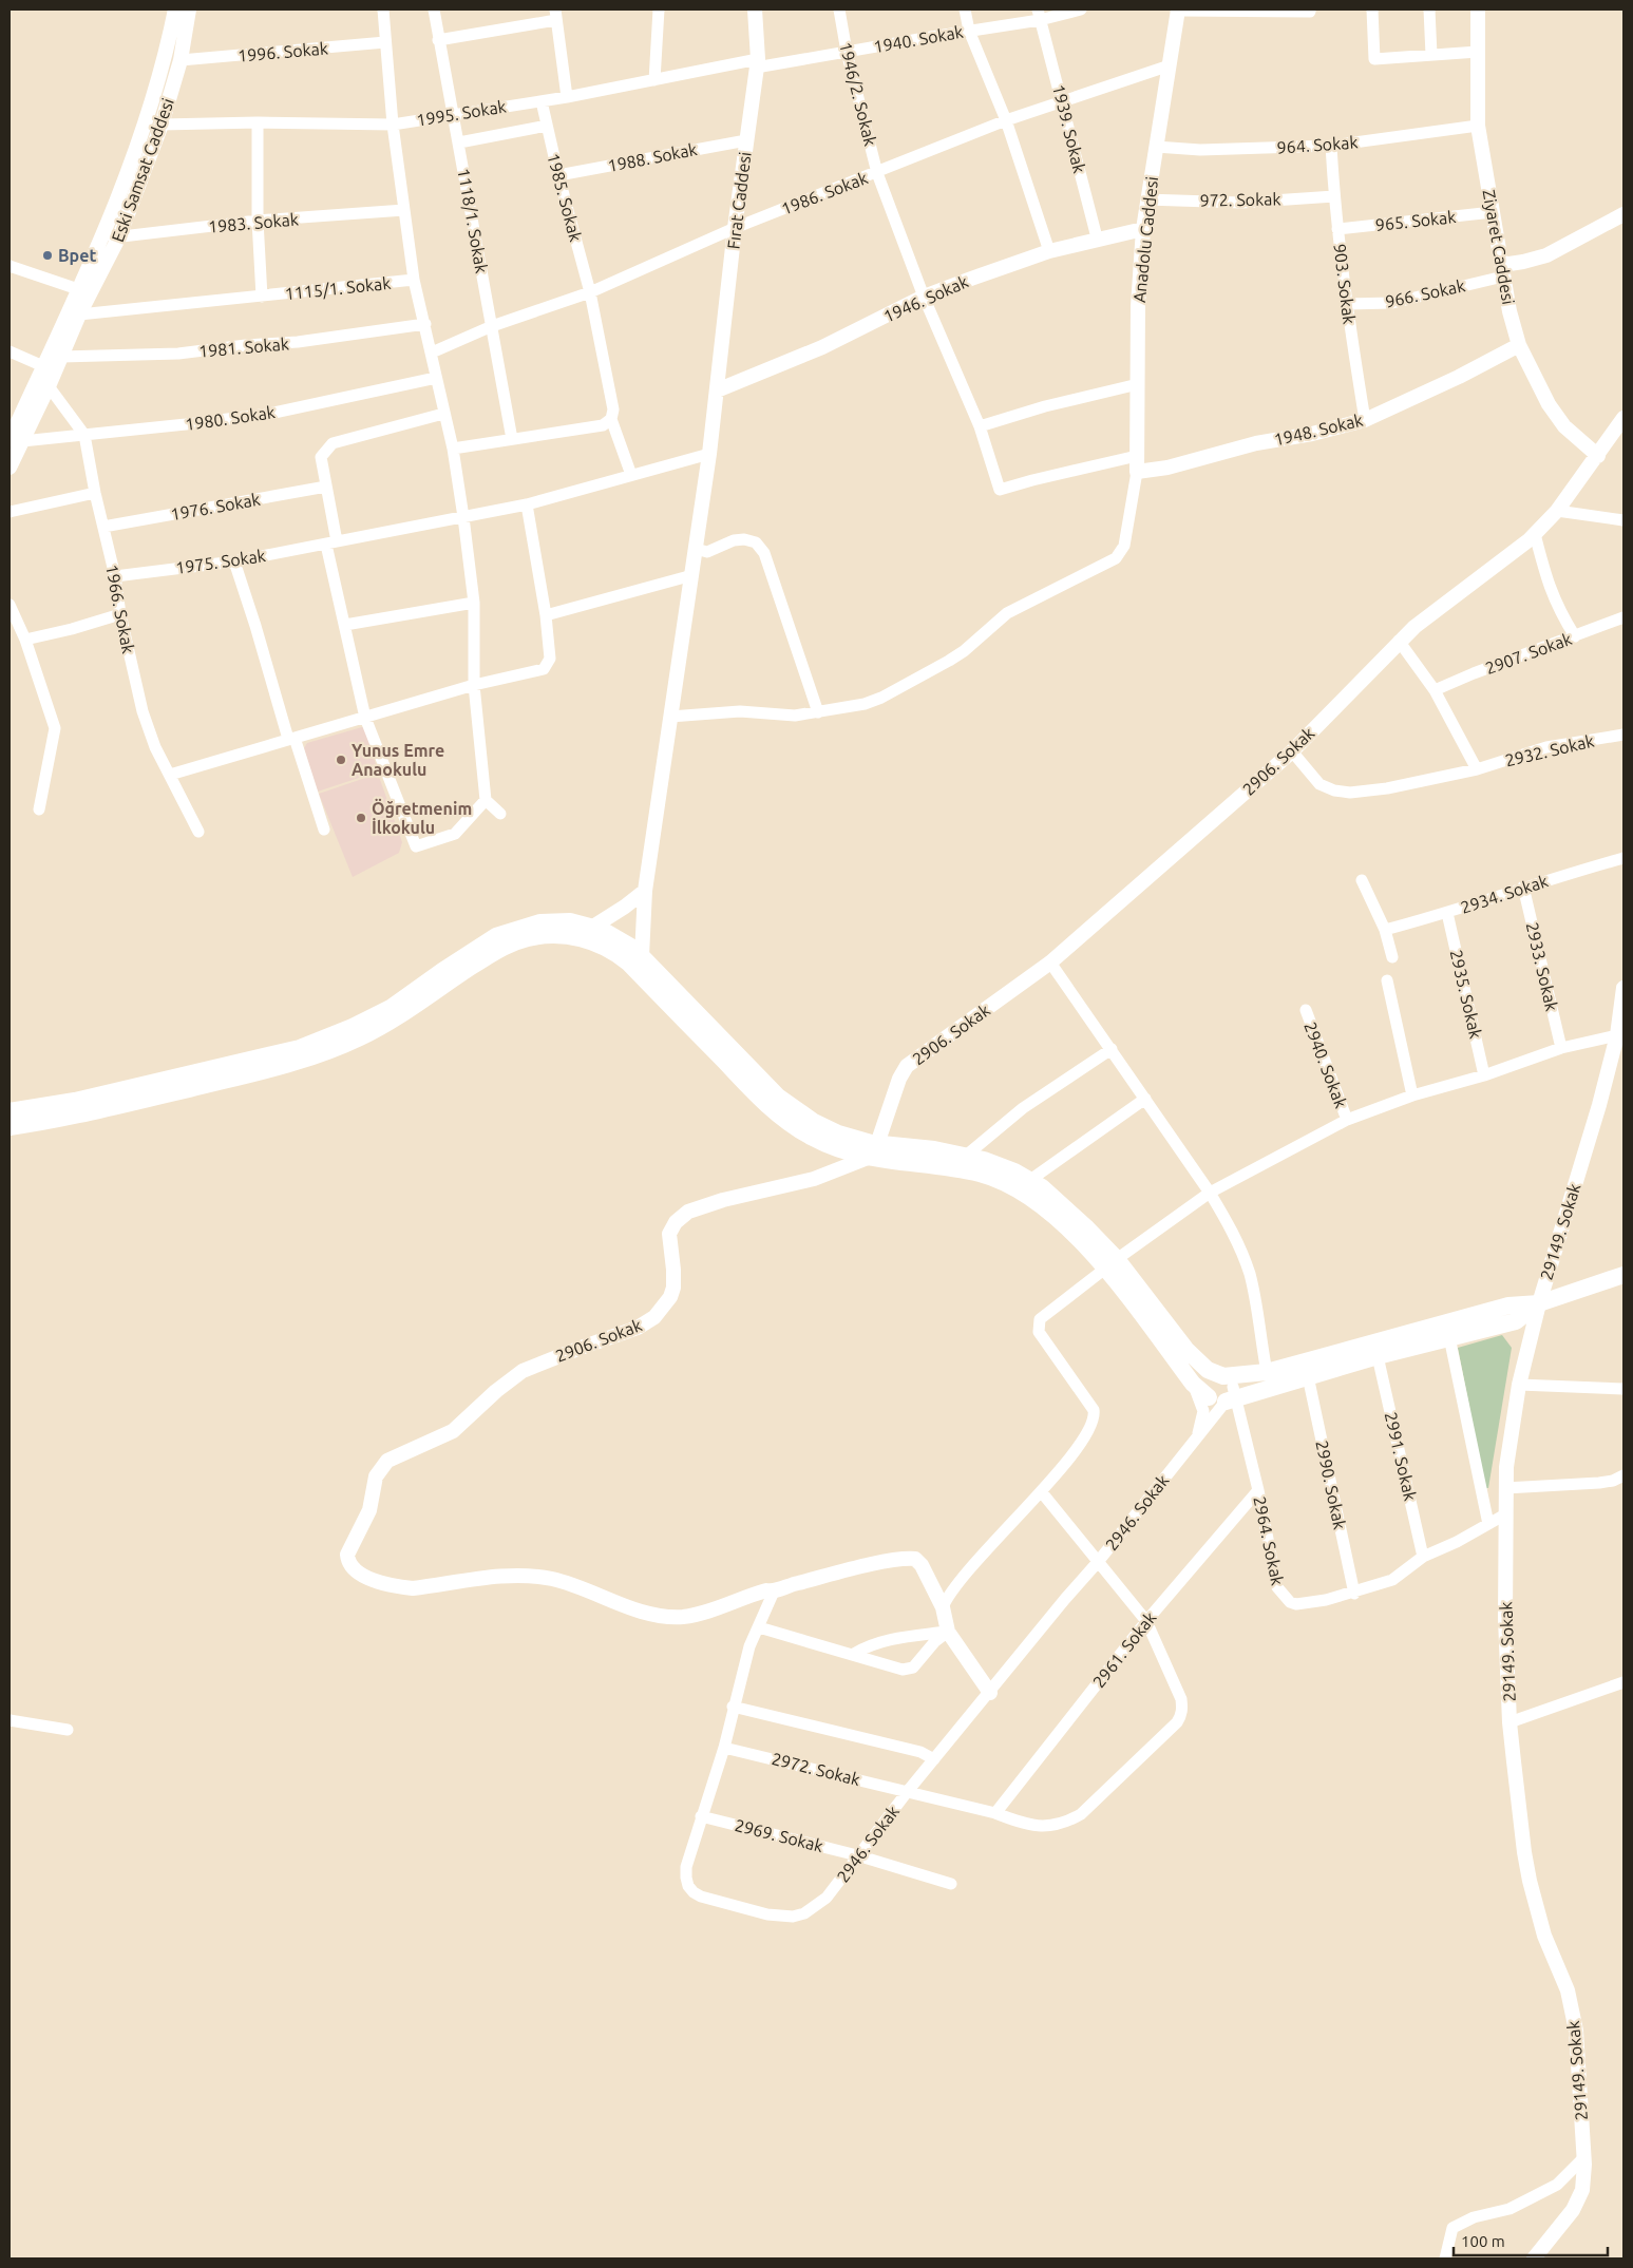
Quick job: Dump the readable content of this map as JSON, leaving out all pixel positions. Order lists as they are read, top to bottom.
{
  "streets": {
    "street": [
      "1940. Sokak",
      "1996. Sokak",
      "1946/2. Sokak",
      "1995. Sokak",
      "1939. Sokak",
      "964. Sokak",
      "1988. Sokak",
      "Eski Samsat Caddesi",
      "1986. Sokak",
      "1985. Sokak",
      "972. Sokak",
      "Fırat Caddesi",
      "1118/1. Sokak",
      "965. Sokak",
      "1983. Sokak",
      "Anadolu Caddesi",
      "Ziyaret Caddesi",
      "903. Sokak",
      "1115/1. Sokak",
      "966. Sokak",
      "1946. Sokak",
      "1981. Sokak",
      "1980. Sokak",
      "1948. Sokak",
      "1976. Sokak",
      "1975. Sokak",
      "1966. Sokak",
      "2907. Sokak",
      "2932. Sokak",
      "2906. Sokak",
      "2934. Sokak",
      "2933. Sokak",
      "2935. Sokak",
      "2940. Sokak",
      "29149. Sokak",
      "2991. Sokak",
      "2990. Sokak",
      "2946. Sokak",
      "2964. Sokak",
      "2961. Sokak",
      "2972. Sokak",
      "2969. Sokak"
    ]
  },
  "crossings": [
    ["1940. Sokak", "1946/2. Sokak"],
    ["1940. Sokak", "1995. Sokak"],
    ["1940. Sokak", "1939. Sokak"],
    ["1940. Sokak", "Fırat Caddesi"],
    ["1996. Sokak", "Eski Samsat Caddesi"],
    ["1946/2. Sokak", "1986. Sokak"],
    ["1946/2. Sokak", "Anadolu Caddesi"],
    ["1946/2. Sokak", "1946. Sokak"],
    ["1995. Sokak", "Eski Samsat Caddesi"],
    ["1995. Sokak", "1985. Sokak"],
    ["1995. Sokak", "Fırat Caddesi"],
    ["1995. Sokak", "1118/1. Sokak"],
    ["1939. Sokak", "1986. Sokak"],
    ["1939. Sokak", "1946. Sokak"],
    ["964. Sokak", "Anadolu Caddesi"],
    ["964. Sokak", "Ziyaret Caddesi"],
    ["964. Sokak", "903. Sokak"],
    ["1988. Sokak", "1985. Sokak"],
    ["1988. Sokak", "Fırat Caddesi"],
    ["Eski Samsat Caddesi", "1983. Sokak"],
    ["Eski Samsat Caddesi", "1115/1. Sokak"],
    ["Eski Samsat Caddesi", "1981. Sokak"],
    ["Eski Samsat Caddesi", "1980. Sokak"],
    ["Eski Samsat Caddesi", "1966. Sokak"],
    ["1986. Sokak", "1985. Sokak"],
    ["1986. Sokak", "Fırat Caddesi"],
    ["1986. Sokak", "1118/1. Sokak"],
    ["1986. Sokak", "Anadolu Caddesi"],
    ["1985. Sokak", "1975. Sokak"],
    ["972. Sokak", "Anadolu Caddesi"],
    ["972. Sokak", "903. Sokak"],
    ["Fırat Caddesi", "1946. Sokak"],
    ["Fırat Caddesi", "1975. Sokak"],
    ["965. Sokak", "Ziyaret Caddesi"],
    ["965. Sokak", "903. Sokak"],
    ["Anadolu Caddesi", "1946. Sokak"],
    ["Anadolu Caddesi", "1948. Sokak"],
    ["Ziyaret Caddesi", "966. Sokak"],
    ["Ziyaret Caddesi", "1948. Sokak"],
    ["Ziyaret Caddesi", "2906. Sokak"],
    ["903. Sokak", "966. Sokak"],
    ["903. Sokak", "1948. Sokak"],
    ["1980. Sokak", "1966. Sokak"],
    ["1976. Sokak", "1966. Sokak"],
    ["1975. Sokak", "1966. Sokak"],
    ["2932. Sokak", "2906. Sokak"],
    ["2906. Sokak", "2946. Sokak"],
    ["2934. Sokak", "2933. Sokak"],
    ["2934. Sokak", "2935. Sokak"],
    ["29149. Sokak", "2964. Sokak"],
    ["2991. Sokak", "2964. Sokak"],
    ["2990. Sokak", "2964. Sokak"],
    ["2946. Sokak", "2964. Sokak"],
    ["2946. Sokak", "2972. Sokak"],
    ["2946. Sokak", "2969. Sokak"],
    ["2964. Sokak", "2961. Sokak"],
    ["2961. Sokak", "2972. Sokak"]
  ],
  "places": ["Bpet", "Yunus Emre Anaokulu", "Öğretmenim İlkokulu"],
  "scale_bar": "100 m"
}
